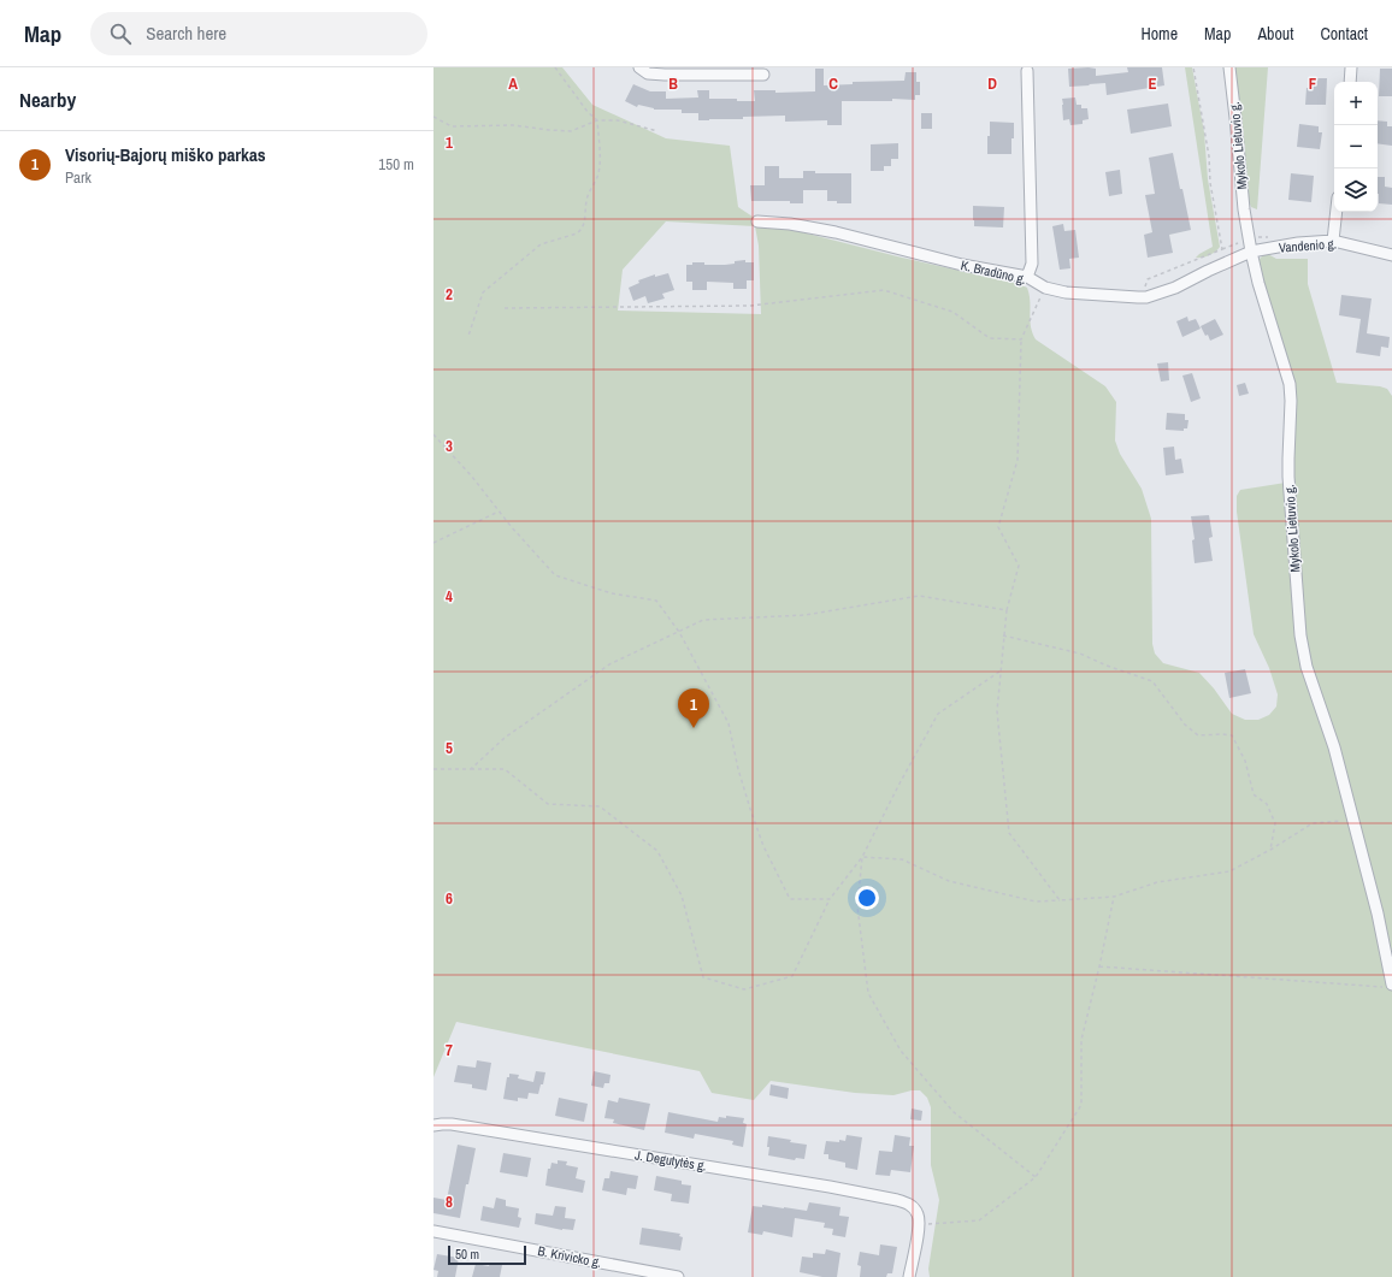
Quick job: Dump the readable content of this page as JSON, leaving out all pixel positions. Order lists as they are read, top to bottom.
{
  "streets": {
    "street": [
      "Mykolo Lietuvio g.",
      "Vandenio g.",
      "K. Bradūno g.",
      "J. Degutytės g.",
      "B. Krivicko g."
    ]
  },
  "crossings": [
    ["Mykolo Lietuvio g.", "Vandenio g."],
    ["Mykolo Lietuvio g.", "K. Bradūno g."],
    ["Vandenio g.", "K. Bradūno g."]
  ],
  "scale_bar": "50 m",
  "page": {
    "header": "Map",
    "search": "Search here",
    "nav": [
      "Home",
      "Map",
      "About",
      "Contact"
    ],
    "heading": "Nearby",
    "map_buttons": ["+", "−"],
    "list": [
      {
        "mark": "1",
        "name": "Visorių-Bajorų miško parkas",
        "note": "Park",
        "value": "150 m"
      }
    ],
    "pins": "1",
    "scale": "50 m"
  },
  "grid": {
    "columns": [
      "A",
      "B",
      "C",
      "D",
      "E",
      "F"
    ],
    "rows": [
      "1",
      "2",
      "3",
      "4",
      "5",
      "6",
      "7",
      "8"
    ]
  }
}
